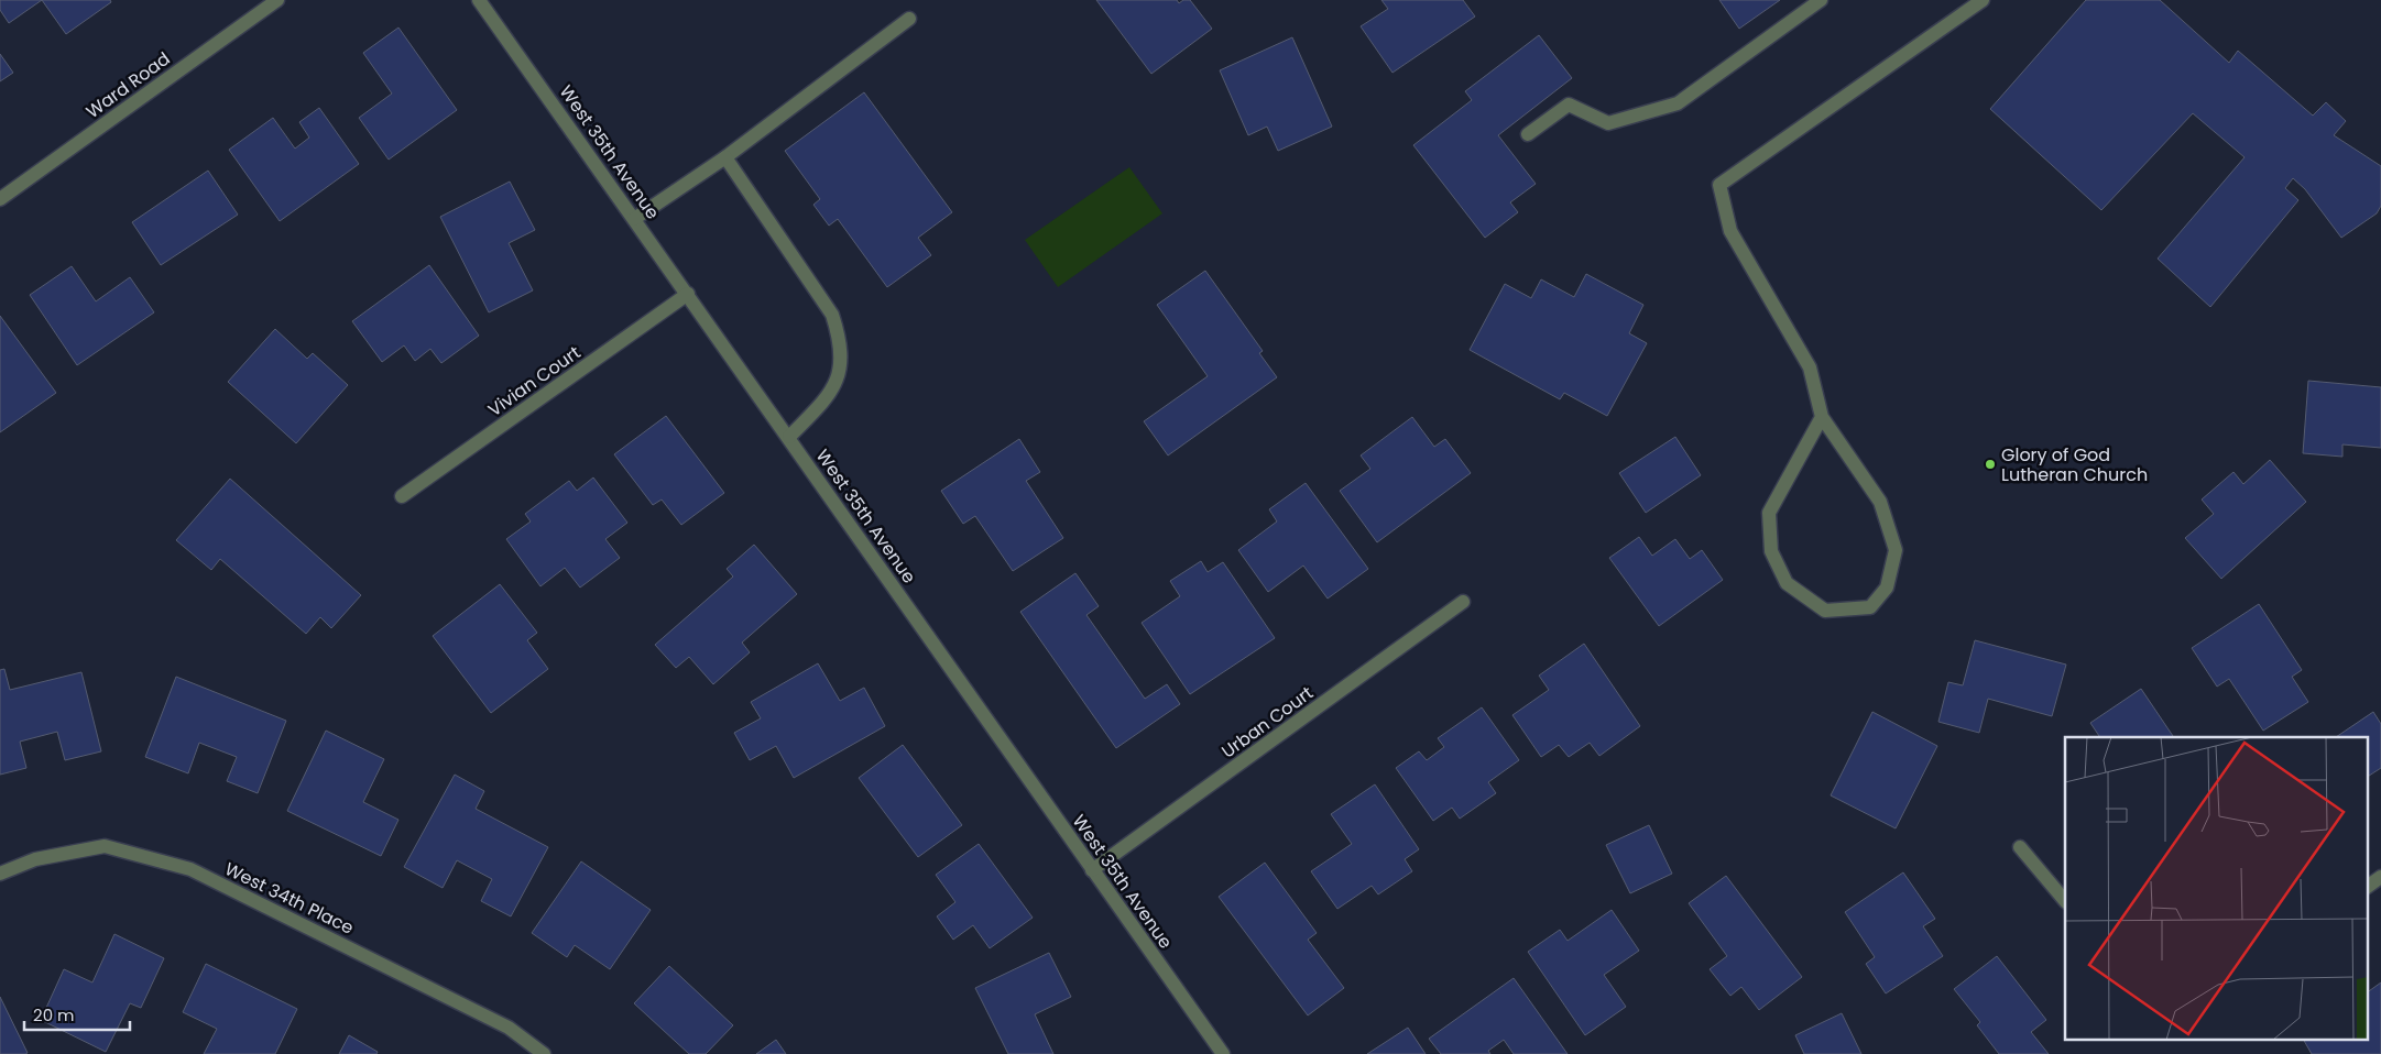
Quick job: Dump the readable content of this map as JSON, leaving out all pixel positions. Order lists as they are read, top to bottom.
{
  "streets": {
    "street": [
      "Ward Road",
      "West 35th Avenue",
      "Vivian Court",
      "Urban Court",
      "West 34th Place"
    ]
  },
  "crossings": [
    ["West 35th Avenue", "Vivian Court"],
    ["West 35th Avenue", "Urban Court"]
  ],
  "places": ["Glory of God Lutheran Church"],
  "scale_bar": "20 m"
}
